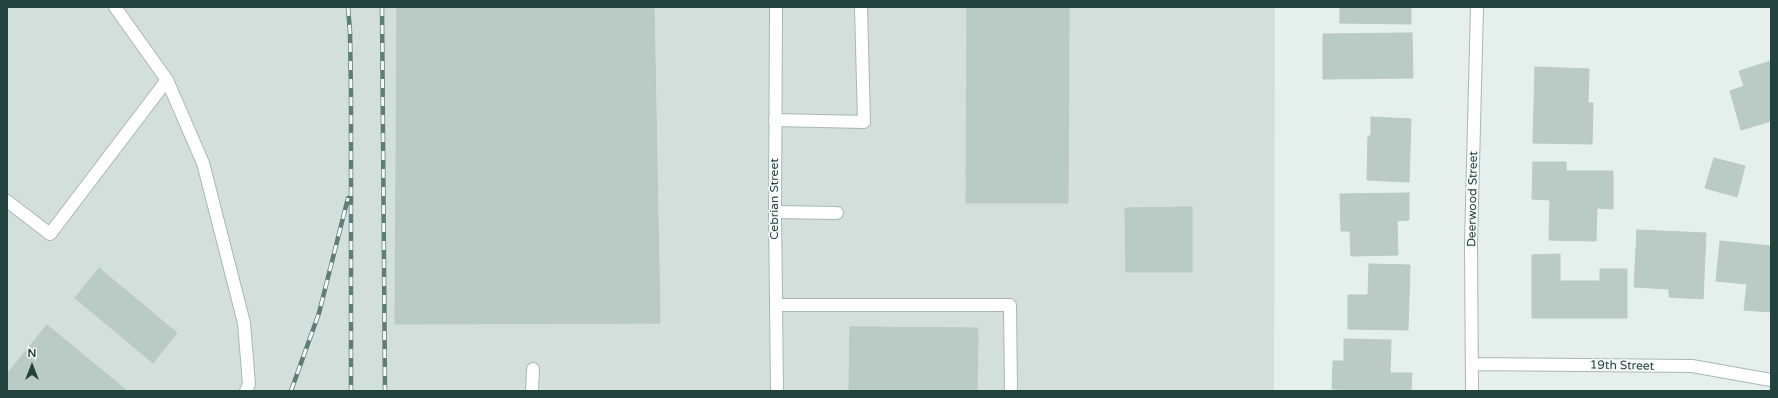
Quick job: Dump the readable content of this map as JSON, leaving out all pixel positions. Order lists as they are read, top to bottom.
{
  "streets": {
    "street": ["Cebrian Street", "Deerwood Street", "19th Street"]
  },
  "crossings": [
    ["Deerwood Street", "19th Street"]
  ],
  "north": "top"
}
